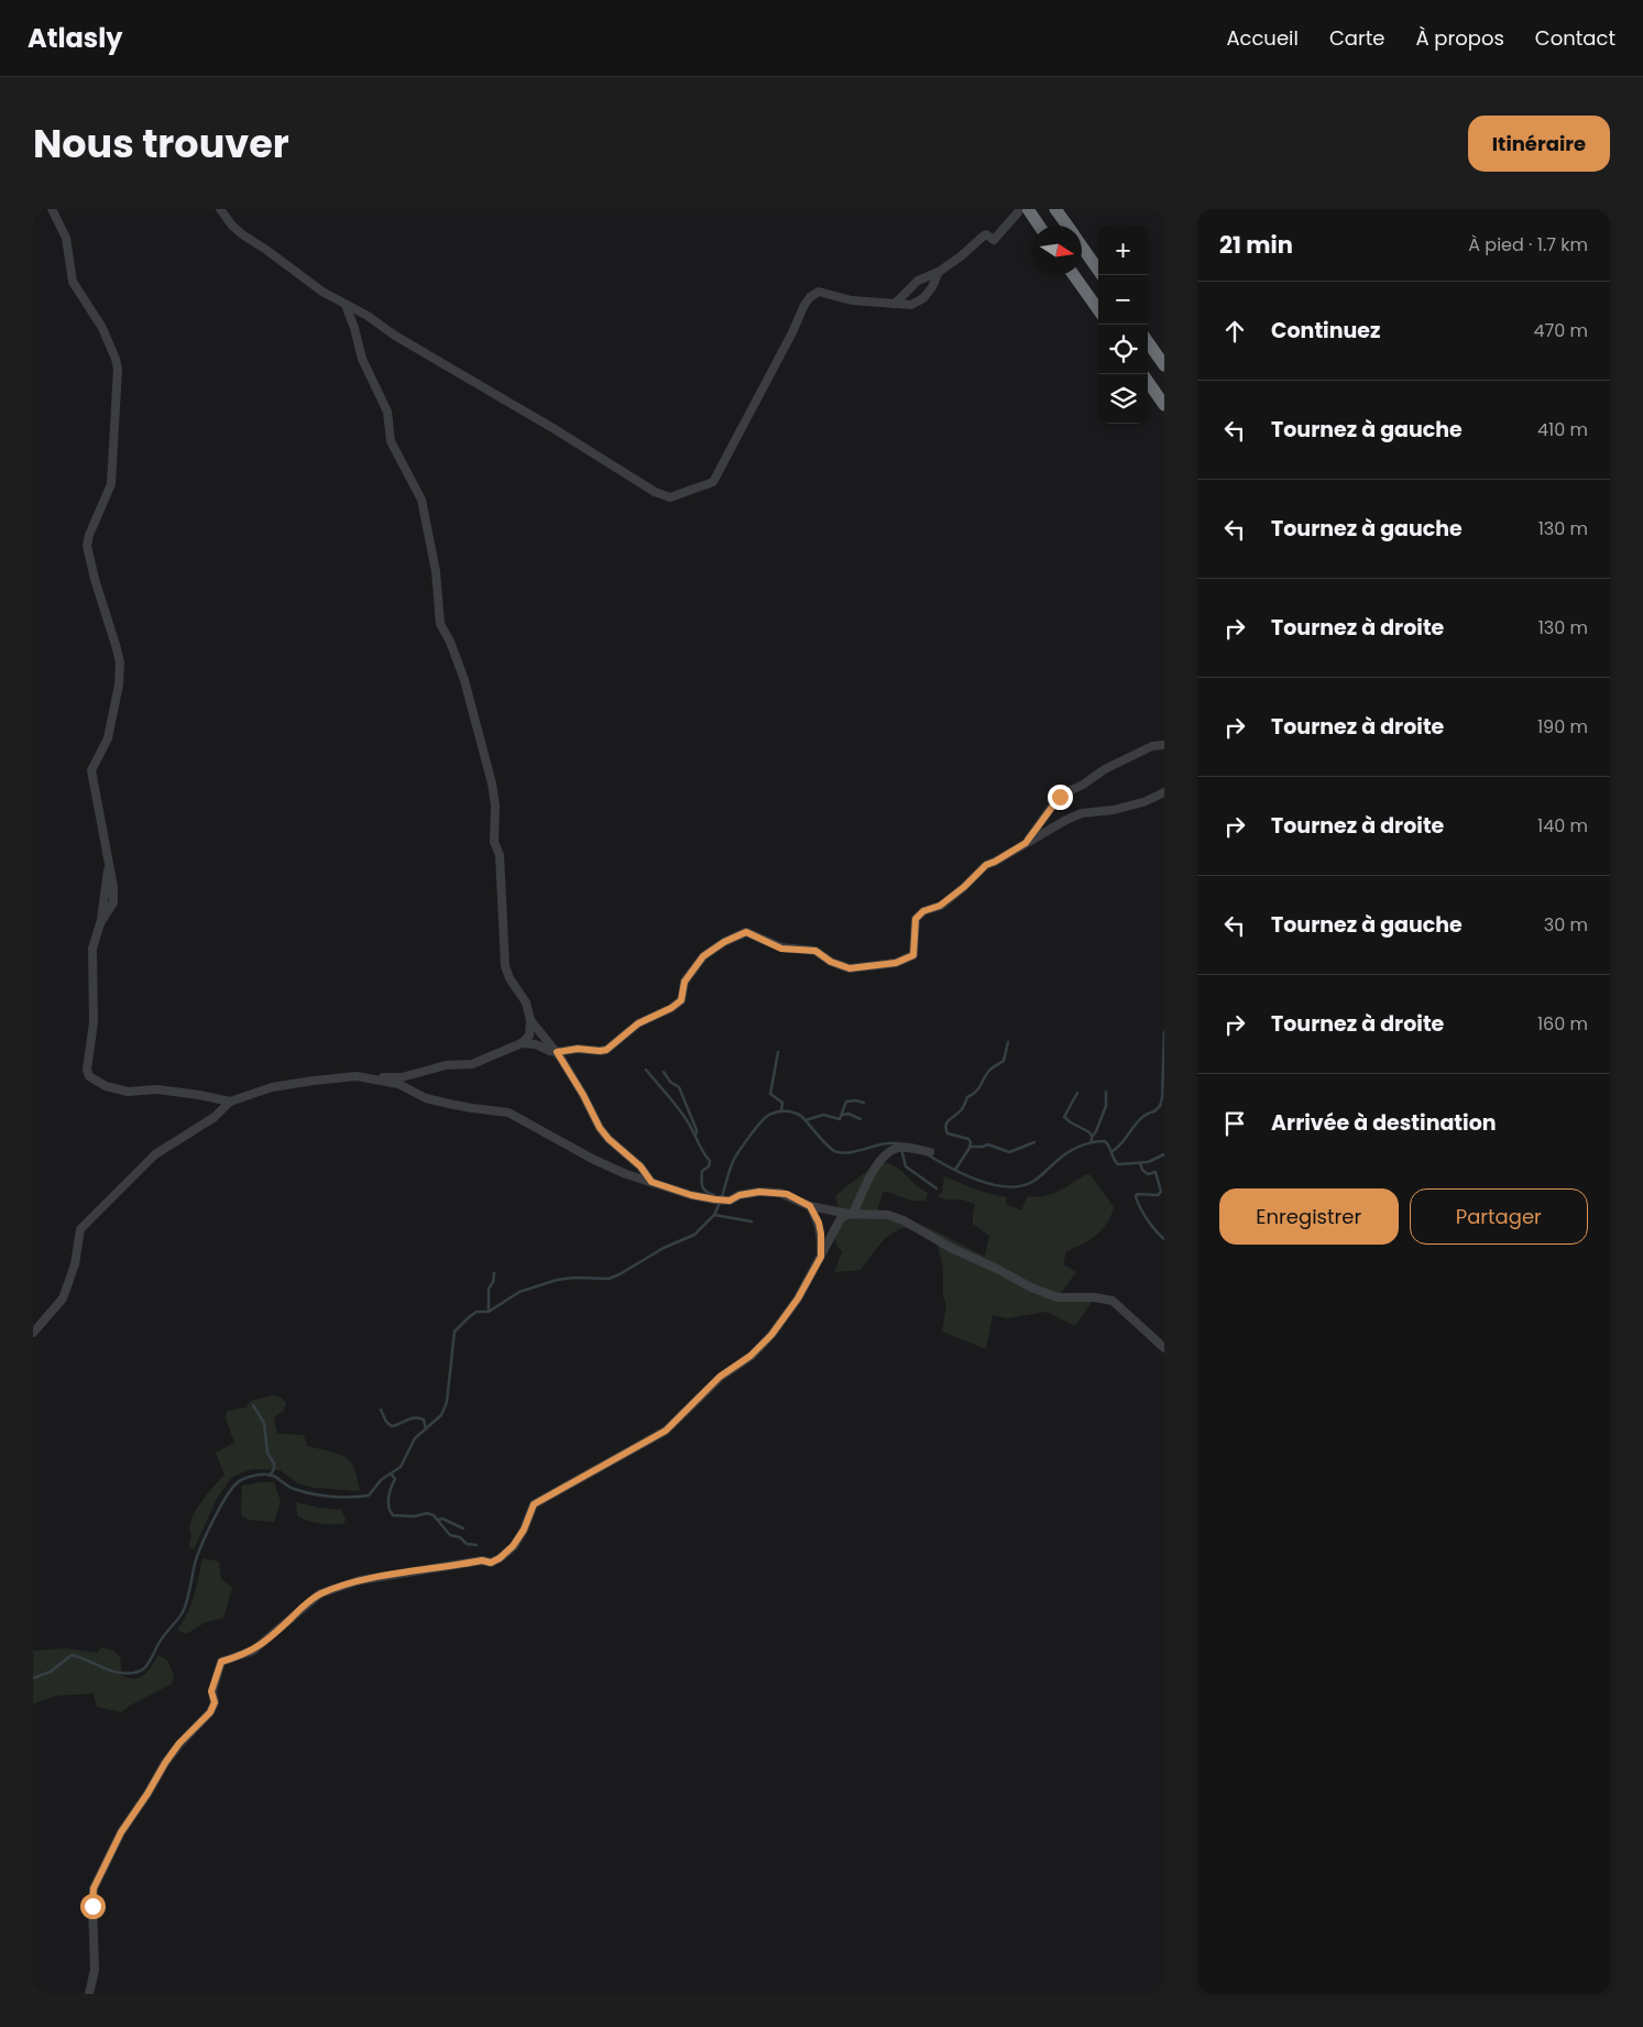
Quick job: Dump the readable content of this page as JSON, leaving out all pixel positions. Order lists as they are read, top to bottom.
{
  "north": "right",
  "page": {
    "header": "Atlasly",
    "nav": [
      "Accueil",
      "Carte",
      "À propos",
      "Contact"
    ],
    "title": "Nous trouver",
    "buttons": [
      "Itinéraire",
      ["Enregistrer", "Partager"]
    ],
    "heading": ["21 min", "À pied · 1.7 km"],
    "map_buttons": ["+", "−"],
    "list": [
      ["Continuez", "470 m"],
      ["Tournez à gauche", "410 m"],
      ["Tournez à gauche", "130 m"],
      ["Tournez à droite", "130 m"],
      ["Tournez à droite", "190 m"],
      ["Tournez à droite", "140 m"],
      ["Tournez à gauche", "30 m"],
      ["Tournez à droite", "160 m"],
      "Arrivée à destination"
    ]
  }
}
